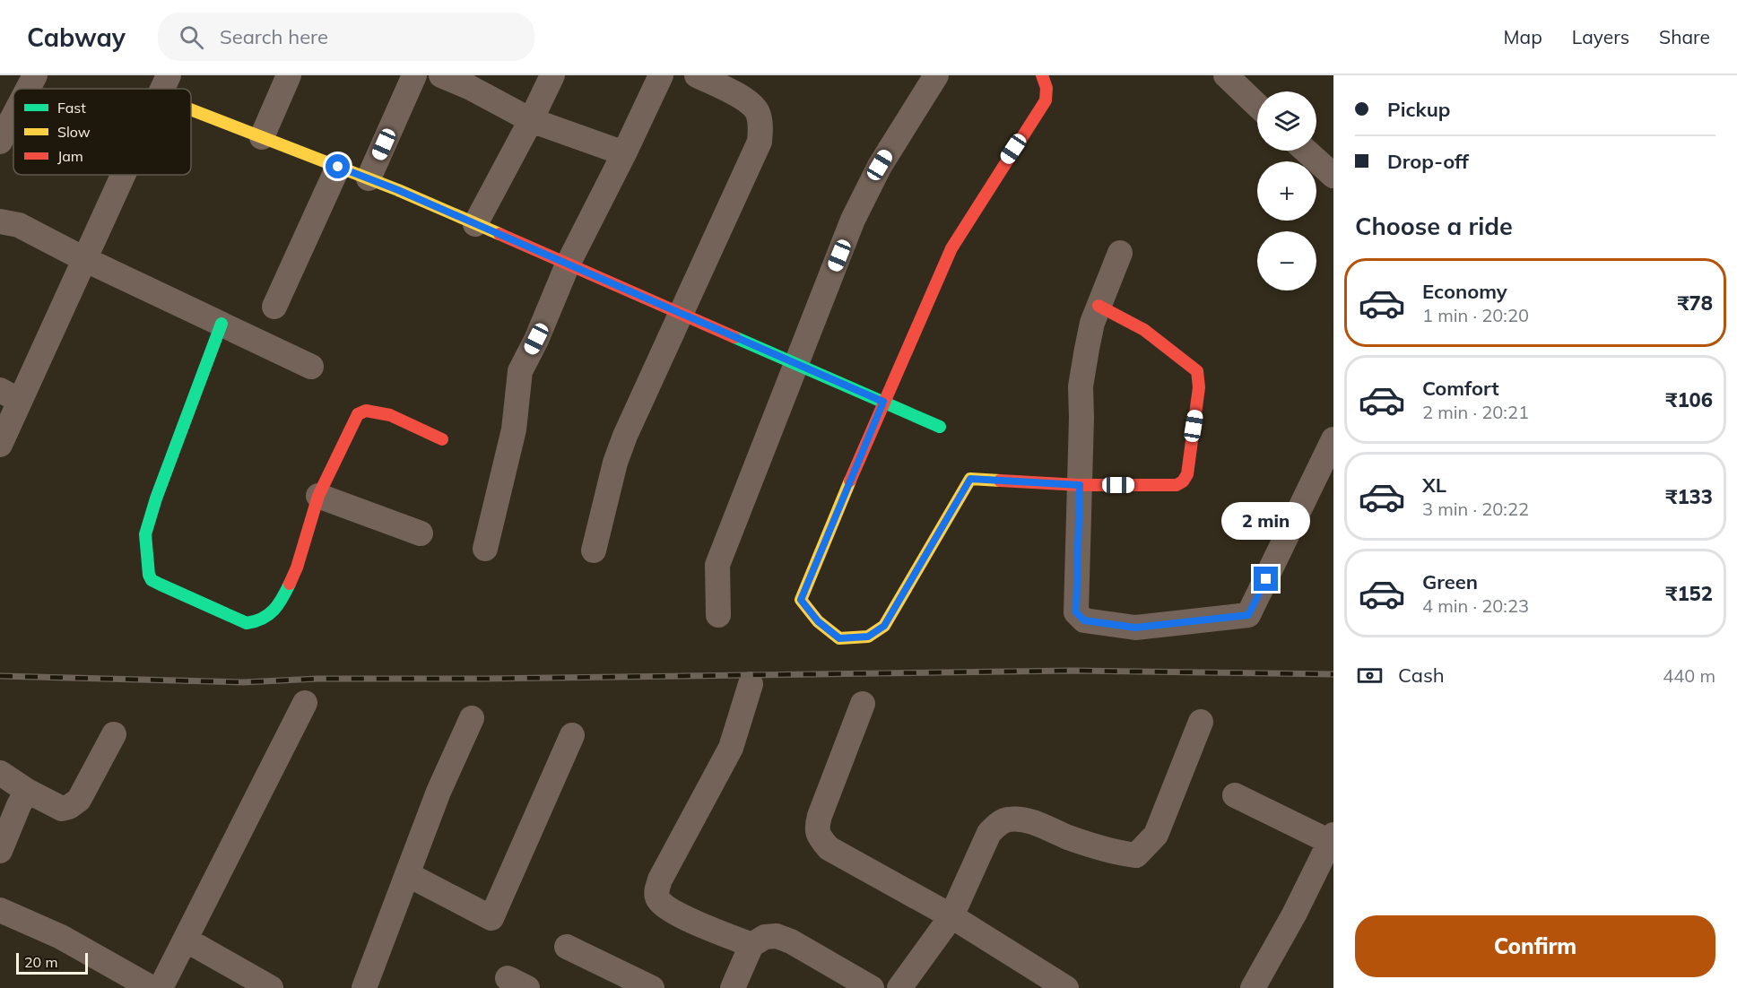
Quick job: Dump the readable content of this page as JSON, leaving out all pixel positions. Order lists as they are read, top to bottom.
{
  "legend": ["Fast", "Slow", "Jam"],
  "scale_bar": "20 m",
  "page": {
    "header": "Cabway",
    "search": "Search here",
    "nav": ["Map", "Layers", "Share"],
    "banner": ["Pickup", "Drop-off"],
    "map_buttons": ["+", "−"],
    "heading": "Choose a ride",
    "list": [
      {
        "name": "Economy",
        "note": "1 min · 20:20",
        "value": "₹78"
      },
      {
        "name": "Comfort",
        "note": "2 min · 20:21",
        "value": "₹106"
      },
      {
        "name": "XL",
        "note": "3 min · 20:22",
        "value": "₹133"
      },
      {
        "name": "Green",
        "note": "4 min · 20:23",
        "value": "₹152"
      }
    ],
    "bubble": "2 min",
    "pay": ["Cash", "440 m"],
    "buttons": "Confirm",
    "scale": "20 m"
  }
}
